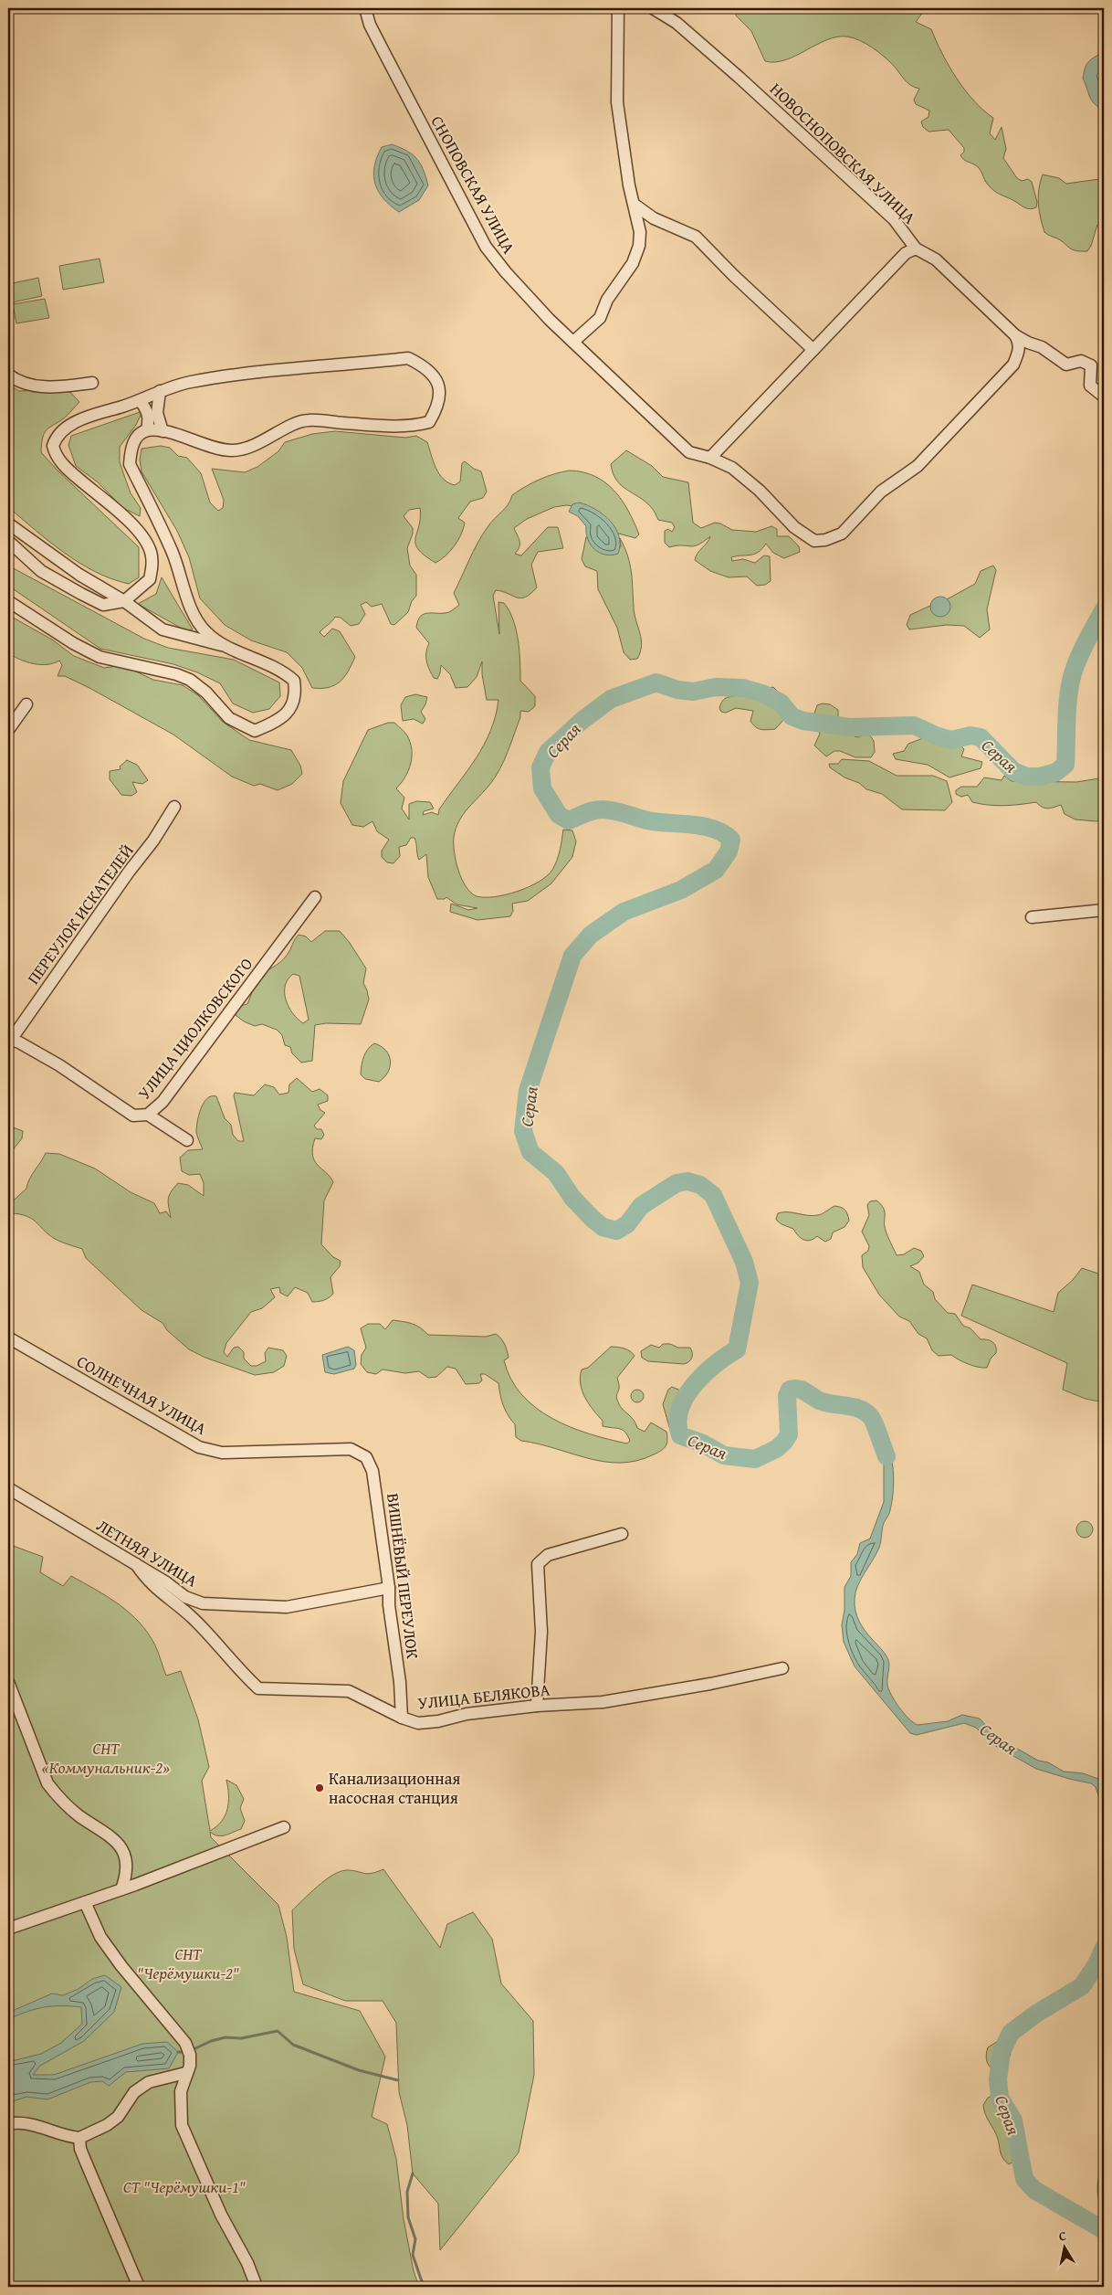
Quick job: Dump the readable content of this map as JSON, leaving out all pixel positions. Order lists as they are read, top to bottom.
{
  "streets": {
    "street": [
      "НОВОСНОПОВСКАЯ УЛИЦА",
      "СНОПОВСКАЯ УЛИЦА",
      "ПЕРЕУЛОК ИСКАТЕЛЕЙ",
      "УЛИЦА ЦИОЛКОВСКОГО",
      "СОЛНЕЧНАЯ УЛИЦА",
      "ЛЕТНЯЯ УЛИЦА",
      "ВИШНЁВЫЙ ПЕРЕУЛОК",
      "УЛИЦА БЕЛЯКОВА"
    ]
  },
  "crossings": [
    ["НОВОСНОПОВСКАЯ УЛИЦА", "СНОПОВСКАЯ УЛИЦА"],
    ["ПЕРЕУЛОК ИСКАТЕЛЕЙ", "УЛИЦА ЦИОЛКОВСКОГО"],
    ["СОЛНЕЧНАЯ УЛИЦА", "ВИШНЁВЫЙ ПЕРЕУЛОК"],
    ["ЛЕТНЯЯ УЛИЦА", "ВИШНЁВЫЙ ПЕРЕУЛОК"],
    ["ЛЕТНЯЯ УЛИЦА", "УЛИЦА БЕЛЯКОВА"],
    ["ВИШНЁВЫЙ ПЕРЕУЛОК", "УЛИЦА БЕЛЯКОВА"]
  ],
  "water": ["Серая"],
  "parks": ["СНТ «Коммунальник-2»", "СНТ \"Черёмушки-2\"", "СТ \"Черёмушки-1\""],
  "places": ["Канализационная насосная станция"],
  "north": "top"
}
